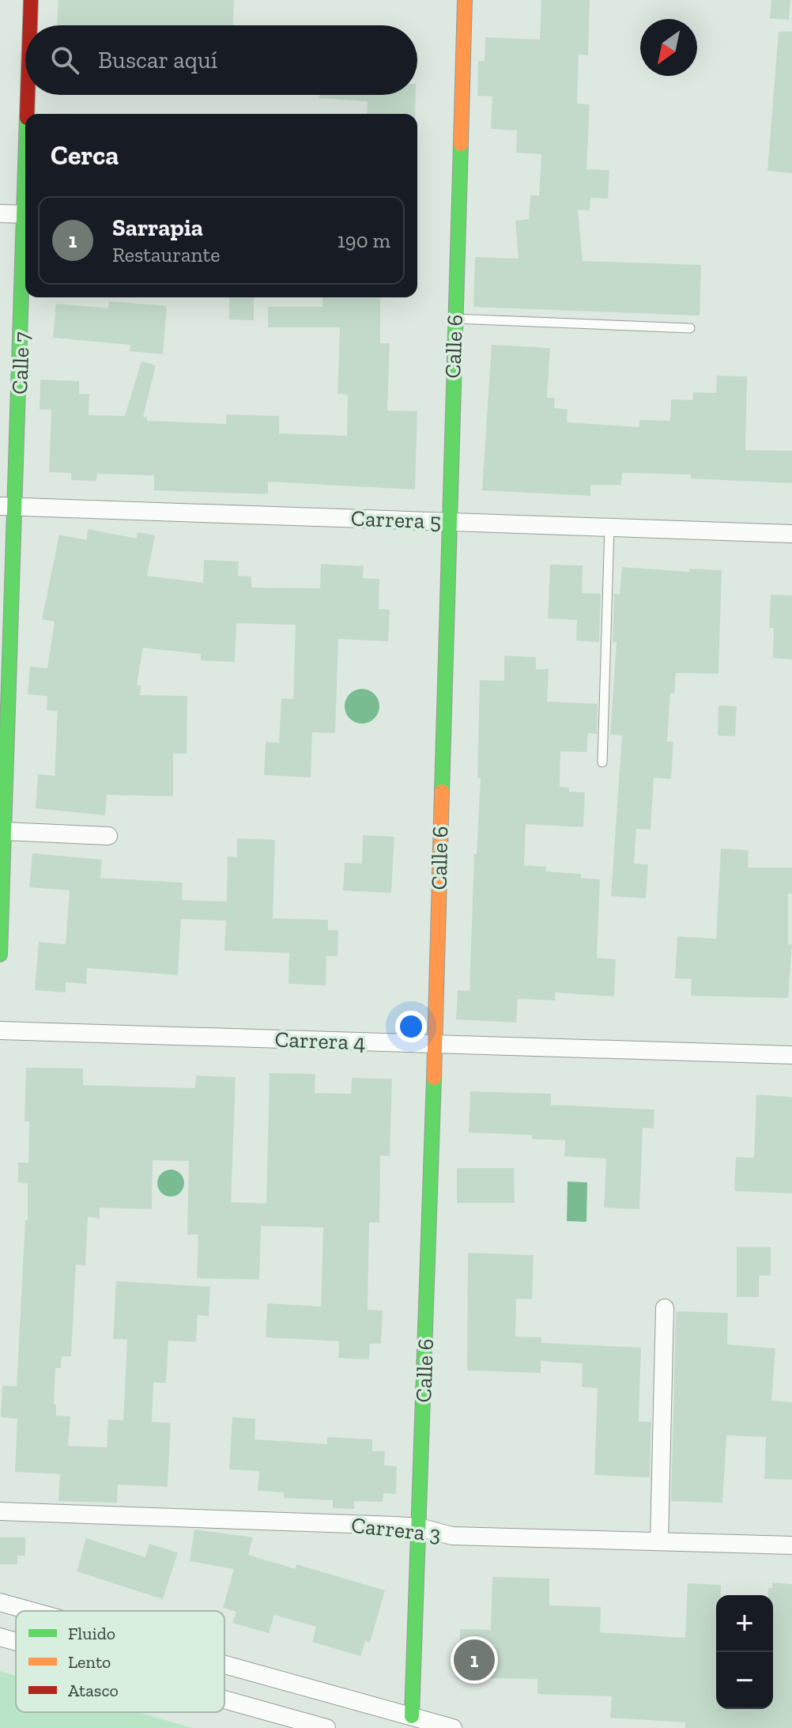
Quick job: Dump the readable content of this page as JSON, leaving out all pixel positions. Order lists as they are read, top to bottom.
{
  "streets": {
    "street": [
      "Calle 6",
      "Calle 7",
      "Carrera 5",
      "Carrera 4",
      "Carrera 3"
    ]
  },
  "crossings": [
    ["Calle 6", "Carrera 5"],
    ["Calle 6", "Carrera 4"],
    ["Calle 6", "Carrera 3"],
    ["Calle 7", "Carrera 5"]
  ],
  "legend": ["Fluido", "Lento", "Atasco"],
  "north": "bottom left",
  "page": {
    "search": "Buscar aquí",
    "heading": "Cerca",
    "list": [
      {
        "mark": "1",
        "name": "Sarrapia",
        "note": "Restaurante",
        "value": "190 m"
      }
    ],
    "map_buttons": ["+", "−"],
    "pins": "1"
  }
}
